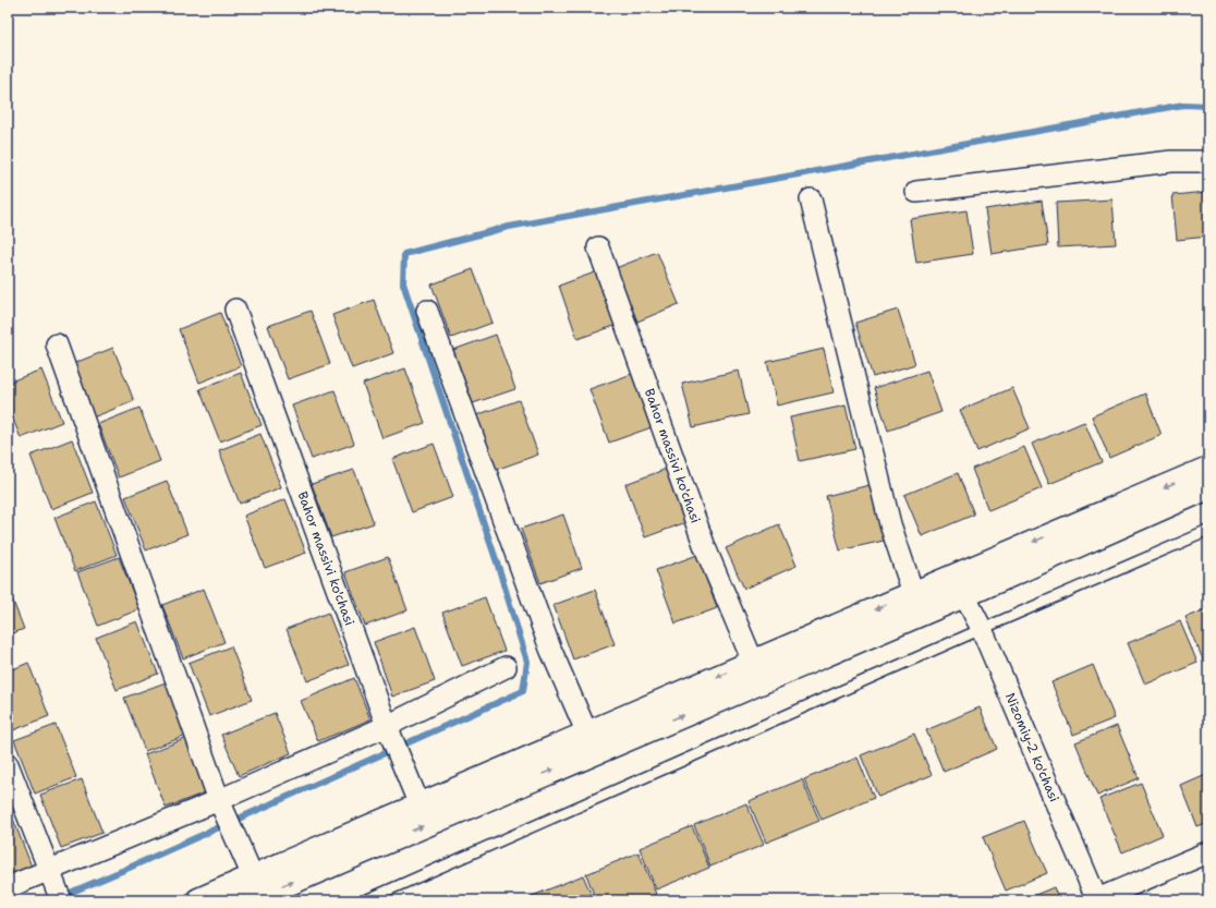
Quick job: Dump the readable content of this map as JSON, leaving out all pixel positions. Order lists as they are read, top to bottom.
{
  "streets": {
    "street": ["Bahor massivi ko'chasi", "Nizomiy-2 ko'chasi"]
  }
}
